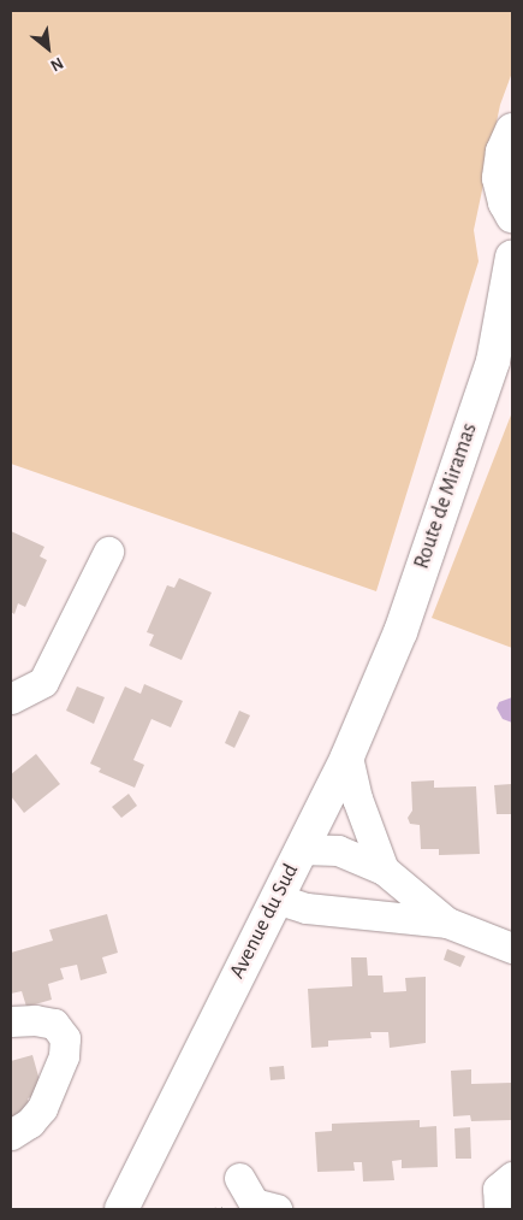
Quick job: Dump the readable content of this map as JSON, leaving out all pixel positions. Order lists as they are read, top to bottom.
{
  "streets": {
    "main road": ["Route de Miramas", "Avenue du Sud"]
  },
  "crossings": [
    ["Route de Miramas", "Avenue du Sud"]
  ],
  "north": "bottom right"
}
